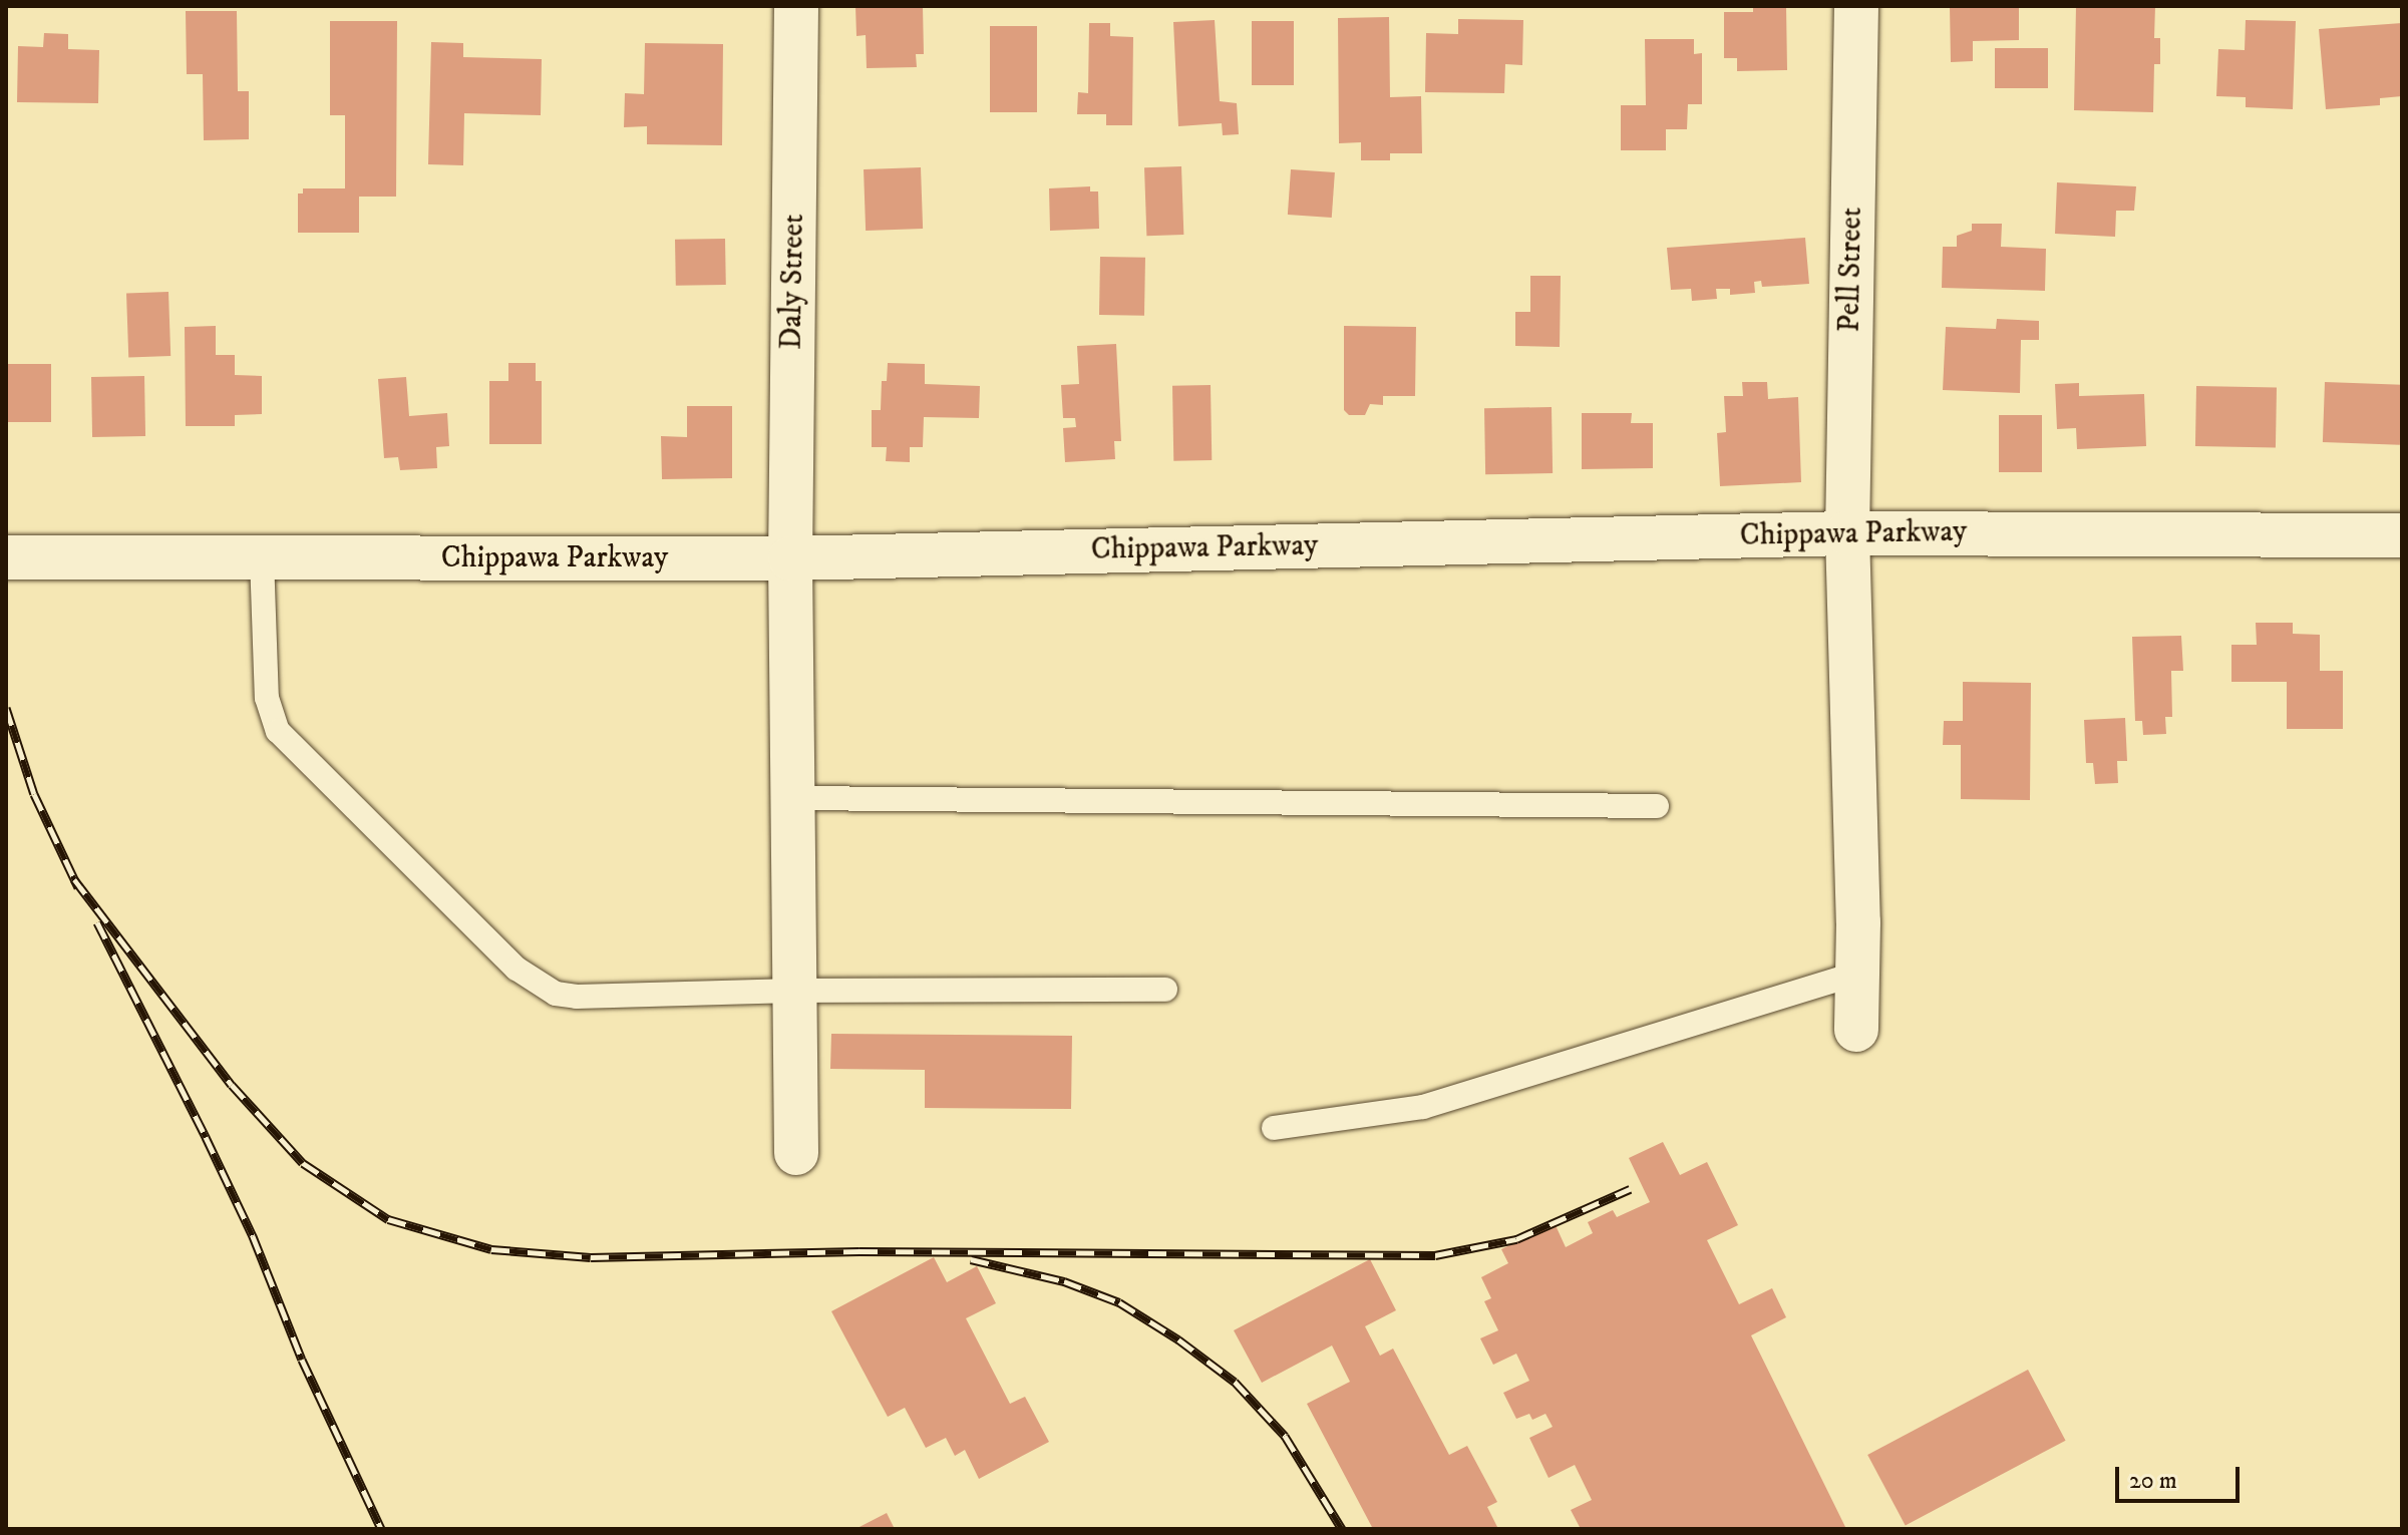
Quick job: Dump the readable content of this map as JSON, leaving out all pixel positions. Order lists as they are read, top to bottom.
{
  "streets": {
    "street": ["Pell Street", "Daly Street", "Chippawa Parkway"]
  },
  "crossings": [
    ["Pell Street", "Chippawa Parkway"],
    ["Daly Street", "Chippawa Parkway"]
  ],
  "scale_bar": "20 m"
}
